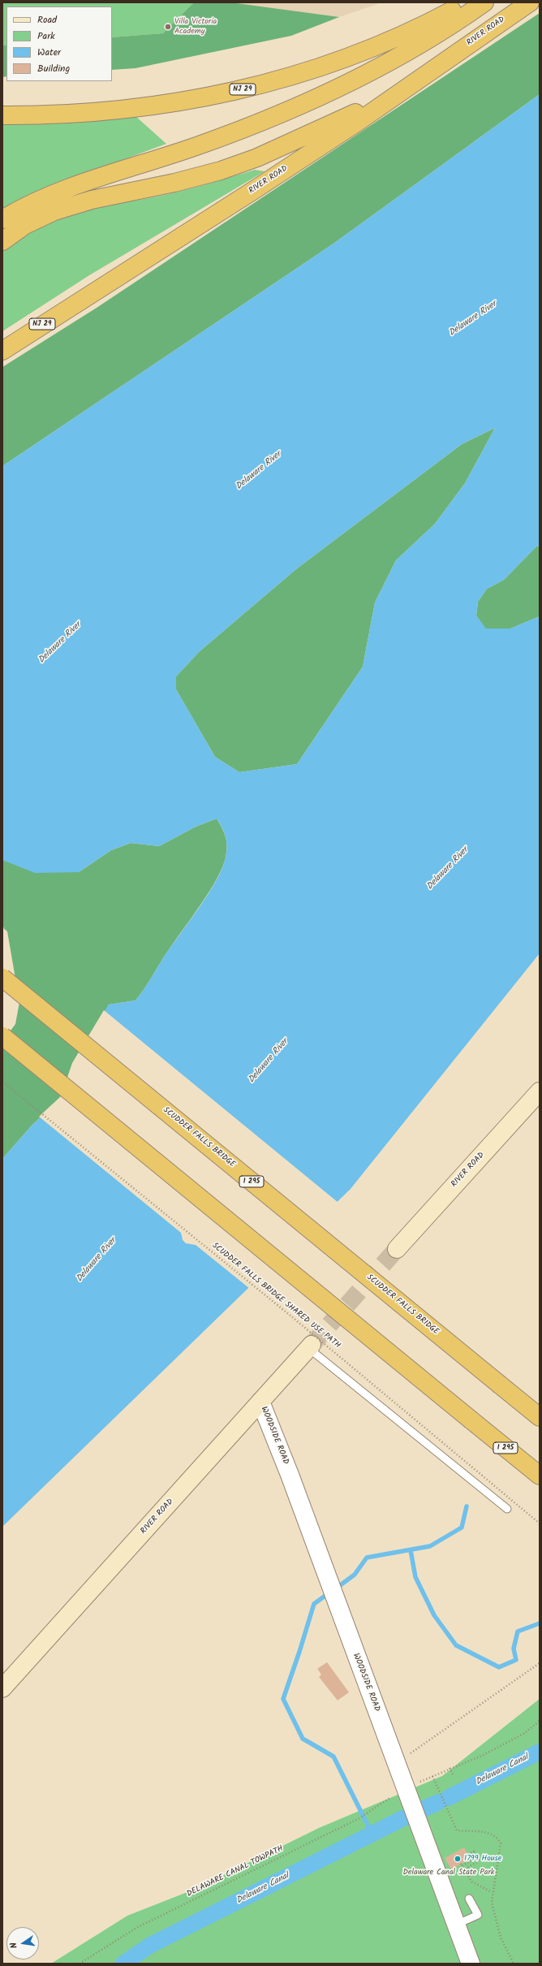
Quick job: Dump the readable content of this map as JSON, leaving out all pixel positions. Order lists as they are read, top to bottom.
{
  "streets": {
    "highway": [
      "RIVER ROAD",
      "NJ 29",
      "SCUDDER FALLS BRIDGE",
      "I 295"
    ],
    "street": ["WOODSIDE ROAD"],
    "path": ["SCUDDER FALLS BRIDGE SHARED USE PATH", "DELAWARE CANAL TOWPATH"]
  },
  "crossings": [
    ["RIVER ROAD", "WOODSIDE ROAD"]
  ],
  "water": ["Delaware River", "Delaware Canal"],
  "parks": ["Delaware Canal State Park"],
  "places": ["Villa Victoria Academy", "1799 House"],
  "legend": [
    "Road",
    "Park",
    "Water",
    "Building"
  ],
  "north": "left"
}
